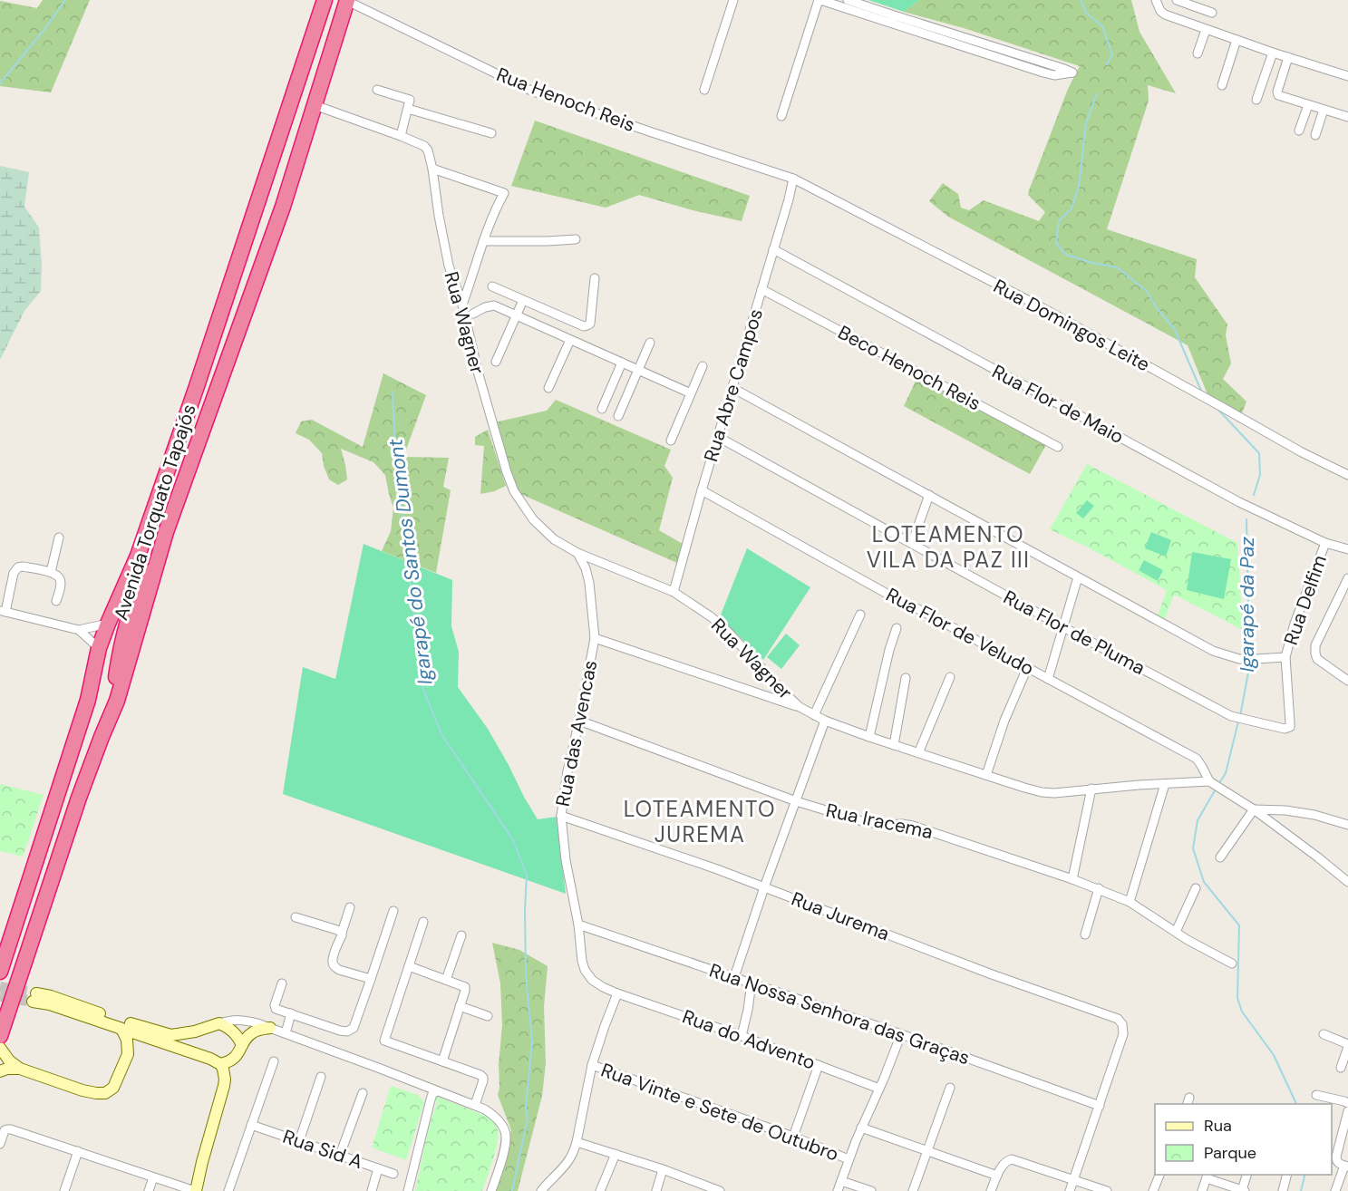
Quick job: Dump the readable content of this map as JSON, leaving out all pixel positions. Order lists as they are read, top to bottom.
{
  "streets": {
    "highway": ["Avenida Torquato Tapajós"],
    "street": [
      "Rua Henoch Reis",
      "Rua Wagner",
      "Rua Domingos Leite",
      "Beco Henoch Reis",
      "Rua Abre Campos",
      "Rua Flor de Maio",
      "Rua Delfim",
      "Rua Flor de Veludo",
      "Rua Flor de Pluma",
      "Rua das Avencas",
      "Rua Iracema",
      "Rua Jurema",
      "Rua Nossa Senhora das Graças",
      "Rua do Advento",
      "Rua Vinte e Sete de Outubro",
      "Rua Sid A"
    ]
  },
  "crossings": [
    ["Rua Henoch Reis", "Rua Domingos Leite"],
    ["Rua Henoch Reis", "Rua Abre Campos"],
    ["Rua Henoch Reis", "Avenida Torquato Tapajós"],
    ["Rua Wagner", "Rua Abre Campos"],
    ["Rua Wagner", "Avenida Torquato Tapajós"],
    ["Rua Wagner", "Rua Flor de Veludo"],
    ["Rua Wagner", "Rua das Avencas"],
    ["Rua Domingos Leite", "Rua Abre Campos"],
    ["Beco Henoch Reis", "Rua Abre Campos"],
    ["Rua Abre Campos", "Rua Flor de Maio"],
    ["Rua Abre Campos", "Rua Flor de Veludo"],
    ["Rua Abre Campos", "Rua Flor de Pluma"],
    ["Rua Flor de Maio", "Rua Delfim"],
    ["Rua Delfim", "Rua Flor de Pluma"],
    ["Rua das Avencas", "Rua Iracema"],
    ["Rua das Avencas", "Rua Jurema"],
    ["Rua das Avencas", "Rua Nossa Senhora das Graças"],
    ["Rua das Avencas", "Rua do Advento"],
    ["Rua Jurema", "Rua Nossa Senhora das Graças"]
  ],
  "districts": ["LOTEAMENTO VILA DA PAZ III", "LOTEAMENTO JUREMA"],
  "water": ["Igarapé do Santos Dumont", "Igarapé da Paz"],
  "legend": ["Rua", "Parque"]
}
